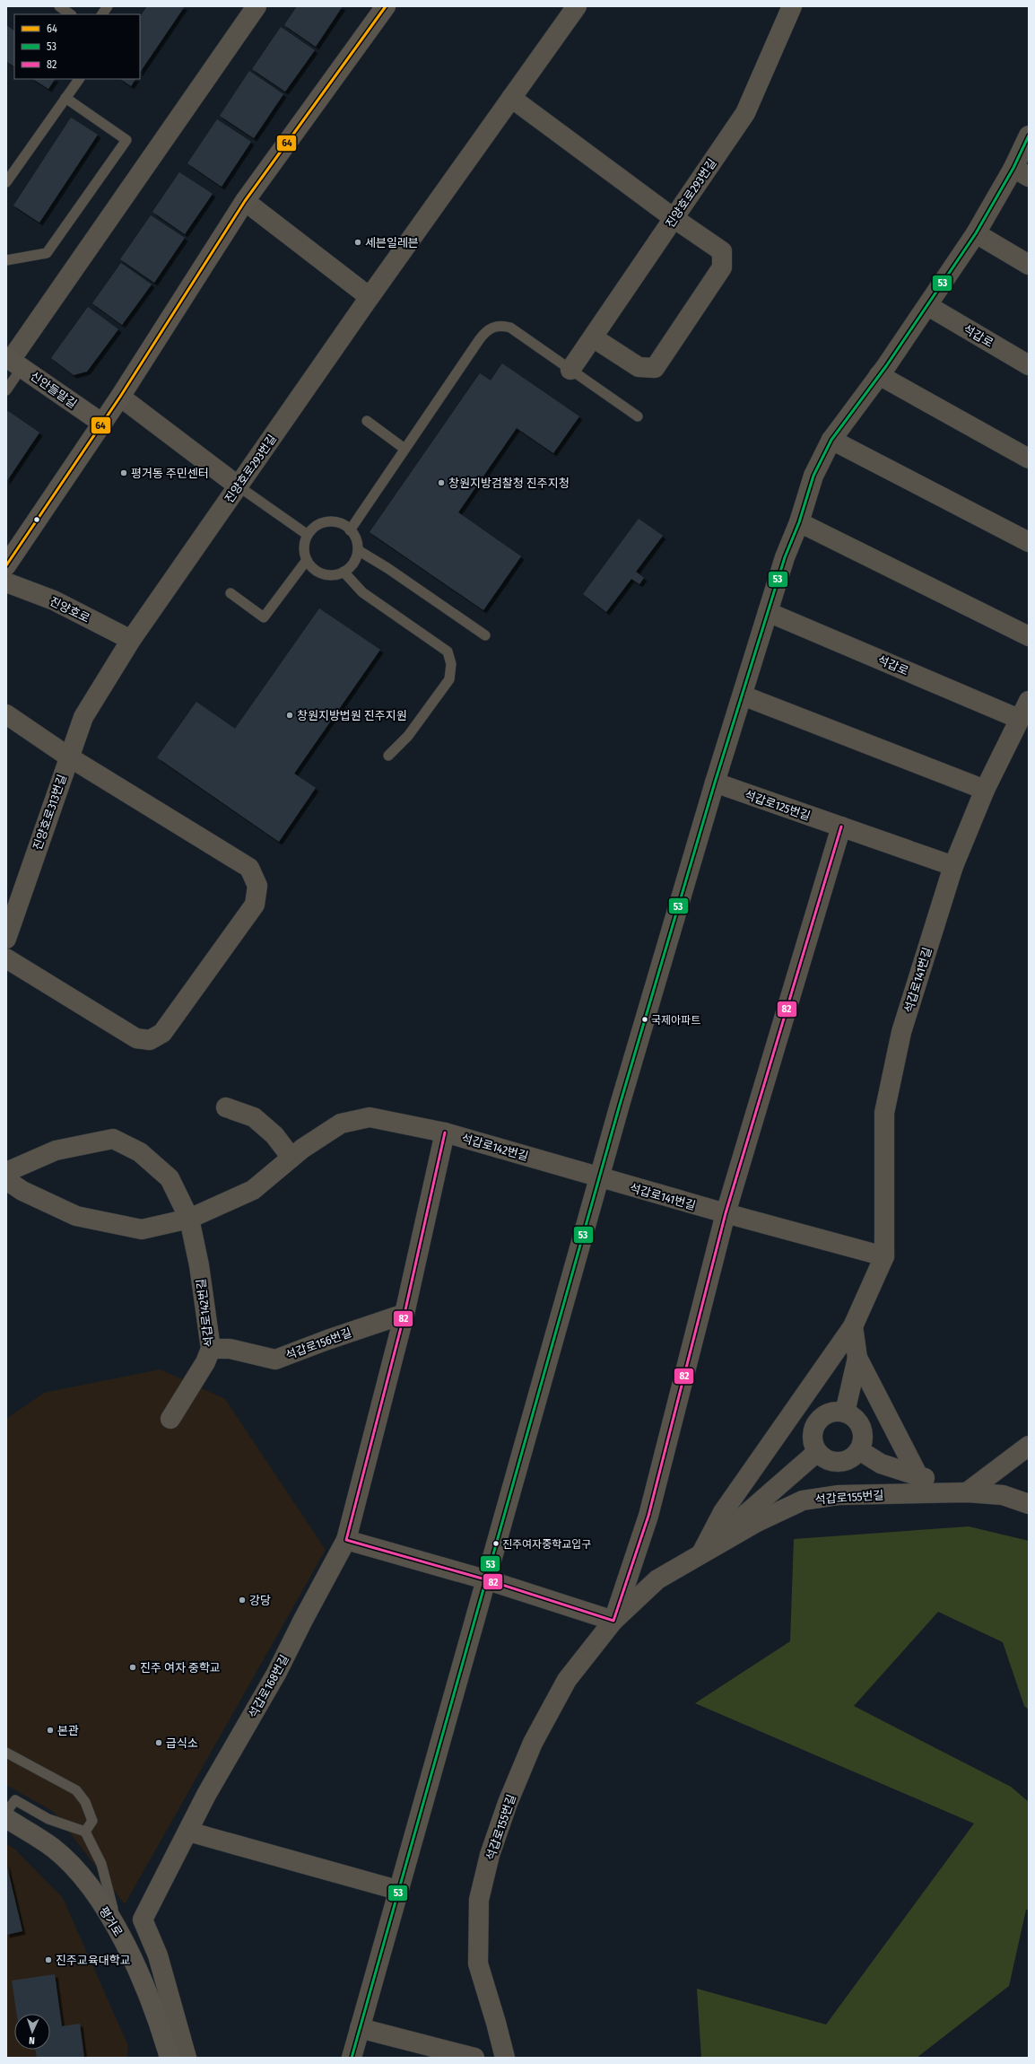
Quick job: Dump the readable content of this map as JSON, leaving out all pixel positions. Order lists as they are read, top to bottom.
{
  "streets": {
    "street": [
      "진양호로293번길",
      "석갑로",
      "신안들말길",
      "진양호로",
      "석갑로125번길",
      "진양호로313번길",
      "석갑로141번길",
      "석갑로142번길",
      "석갑로156번길",
      "석갑로155번길",
      "석갑로168번길",
      "평거로"
    ]
  },
  "crossings": [
    ["진양호로293번길", "진양호로"],
    ["진양호로293번길", "진양호로313번길"],
    ["석갑로", "석갑로141번길"],
    ["석갑로125번길", "석갑로141번길"],
    ["석갑로141번길", "석갑로142번길"],
    ["석갑로141번길", "석갑로155번길"],
    ["석갑로142번길", "석갑로156번길"]
  ],
  "places": [
    "세븐일레븐",
    "평거동 주민센터",
    "창원지방검찰청 진주지청",
    "창원지방법원 진주지원",
    "국제아파트",
    "진주여자중학교입구",
    "강당",
    "진주 여자 중학교",
    "본관",
    "급식소",
    "진주교육대학교"
  ],
  "lines": ["transit line 64", "transit line 53", "transit line 82"],
  "legend": ["64", "53", "82"],
  "north": "bottom"
}
